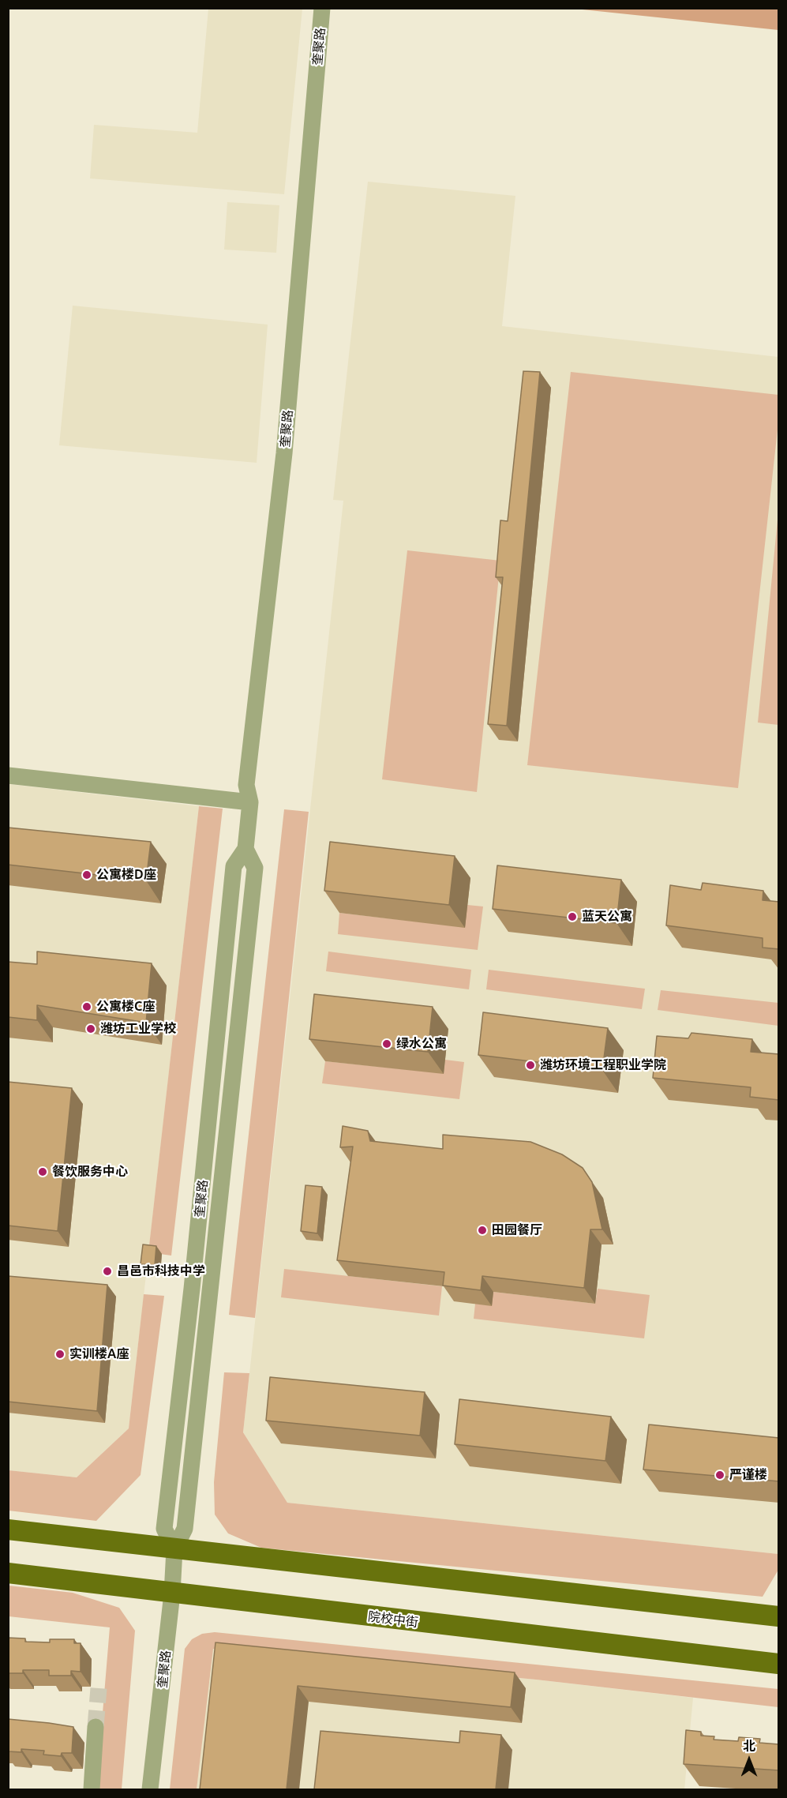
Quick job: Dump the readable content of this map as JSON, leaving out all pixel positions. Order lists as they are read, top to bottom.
{
  "streets": {
    "main road": ["院校中街"],
    "street": ["奎聚路"]
  },
  "crossings": [
    ["奎聚路", "院校中街"]
  ],
  "places": [
    "公寓楼D座",
    "蓝天公寓",
    "公寓楼C座",
    "潍坊工业学校",
    "绿水公寓",
    "潍坊环境工程职业学院",
    "餐饮服务中心",
    "田园餐厅",
    "昌邑市科技中学",
    "实训楼A座",
    "严谨楼"
  ],
  "north": "top"
}
